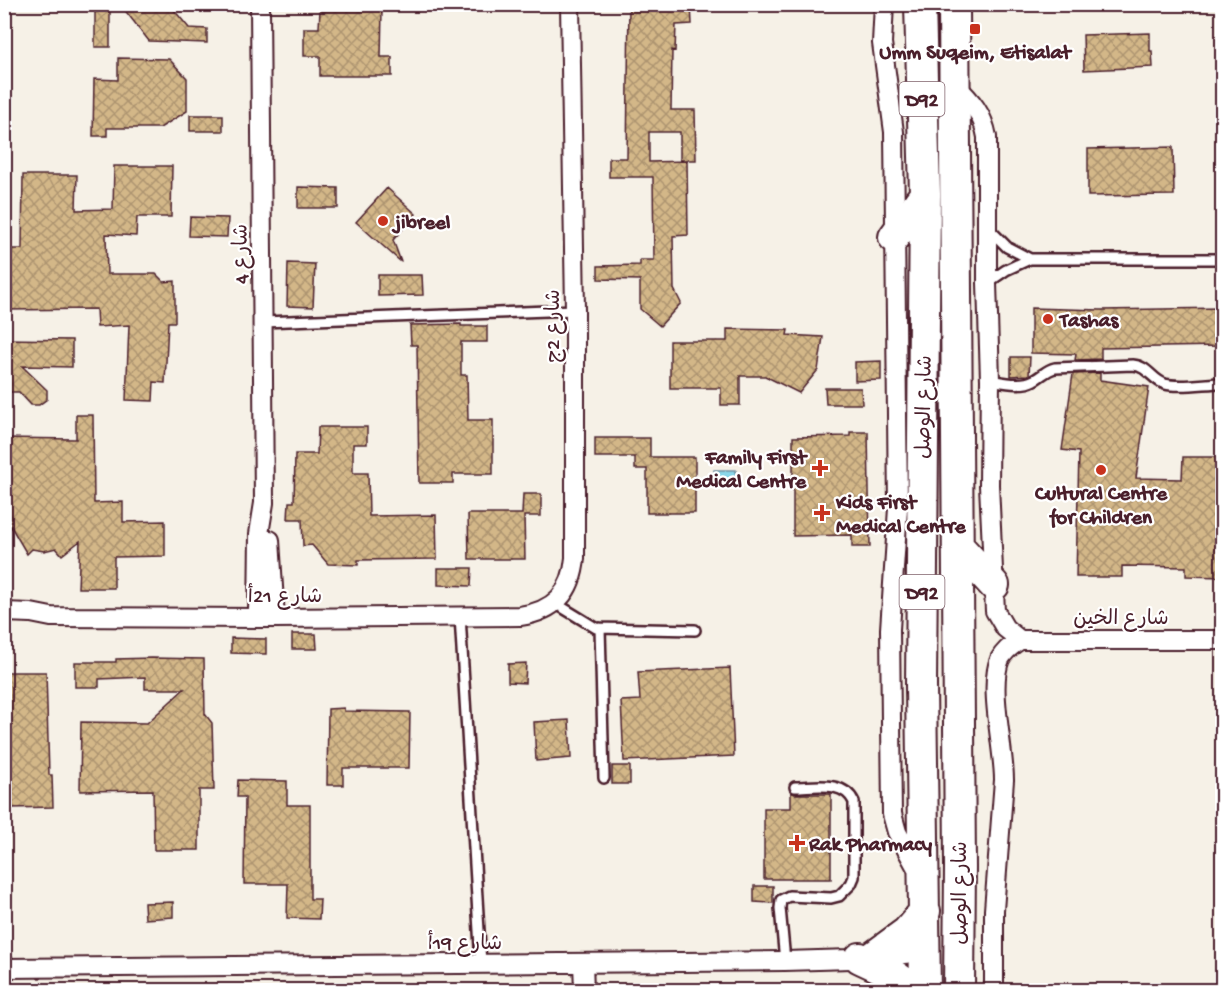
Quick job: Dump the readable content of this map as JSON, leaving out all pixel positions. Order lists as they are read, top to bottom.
{
  "streets": {
    "main road": ["D92", "شارع الوصل"],
    "street": [
      "شارع 4",
      "شارع 2ج",
      "شارع 21أ",
      "شارع الخين",
      "شارع 19أ"
    ]
  },
  "crossings": [
    ["شارع 4", "شارع 21أ"],
    ["شارع 2ج", "شارع 21أ"],
    ["شارع الوصل", "شارع 19أ"]
  ],
  "places": {
    "transit": ["Umm Suqeim, Etisalat"],
    "other": ["jibreel", "Tashas", "Cultural Centre for Children"],
    "health": ["Family First Medical Centre", "Kids First Medical Centre", "Rak Pharmacy"]
  }
}
